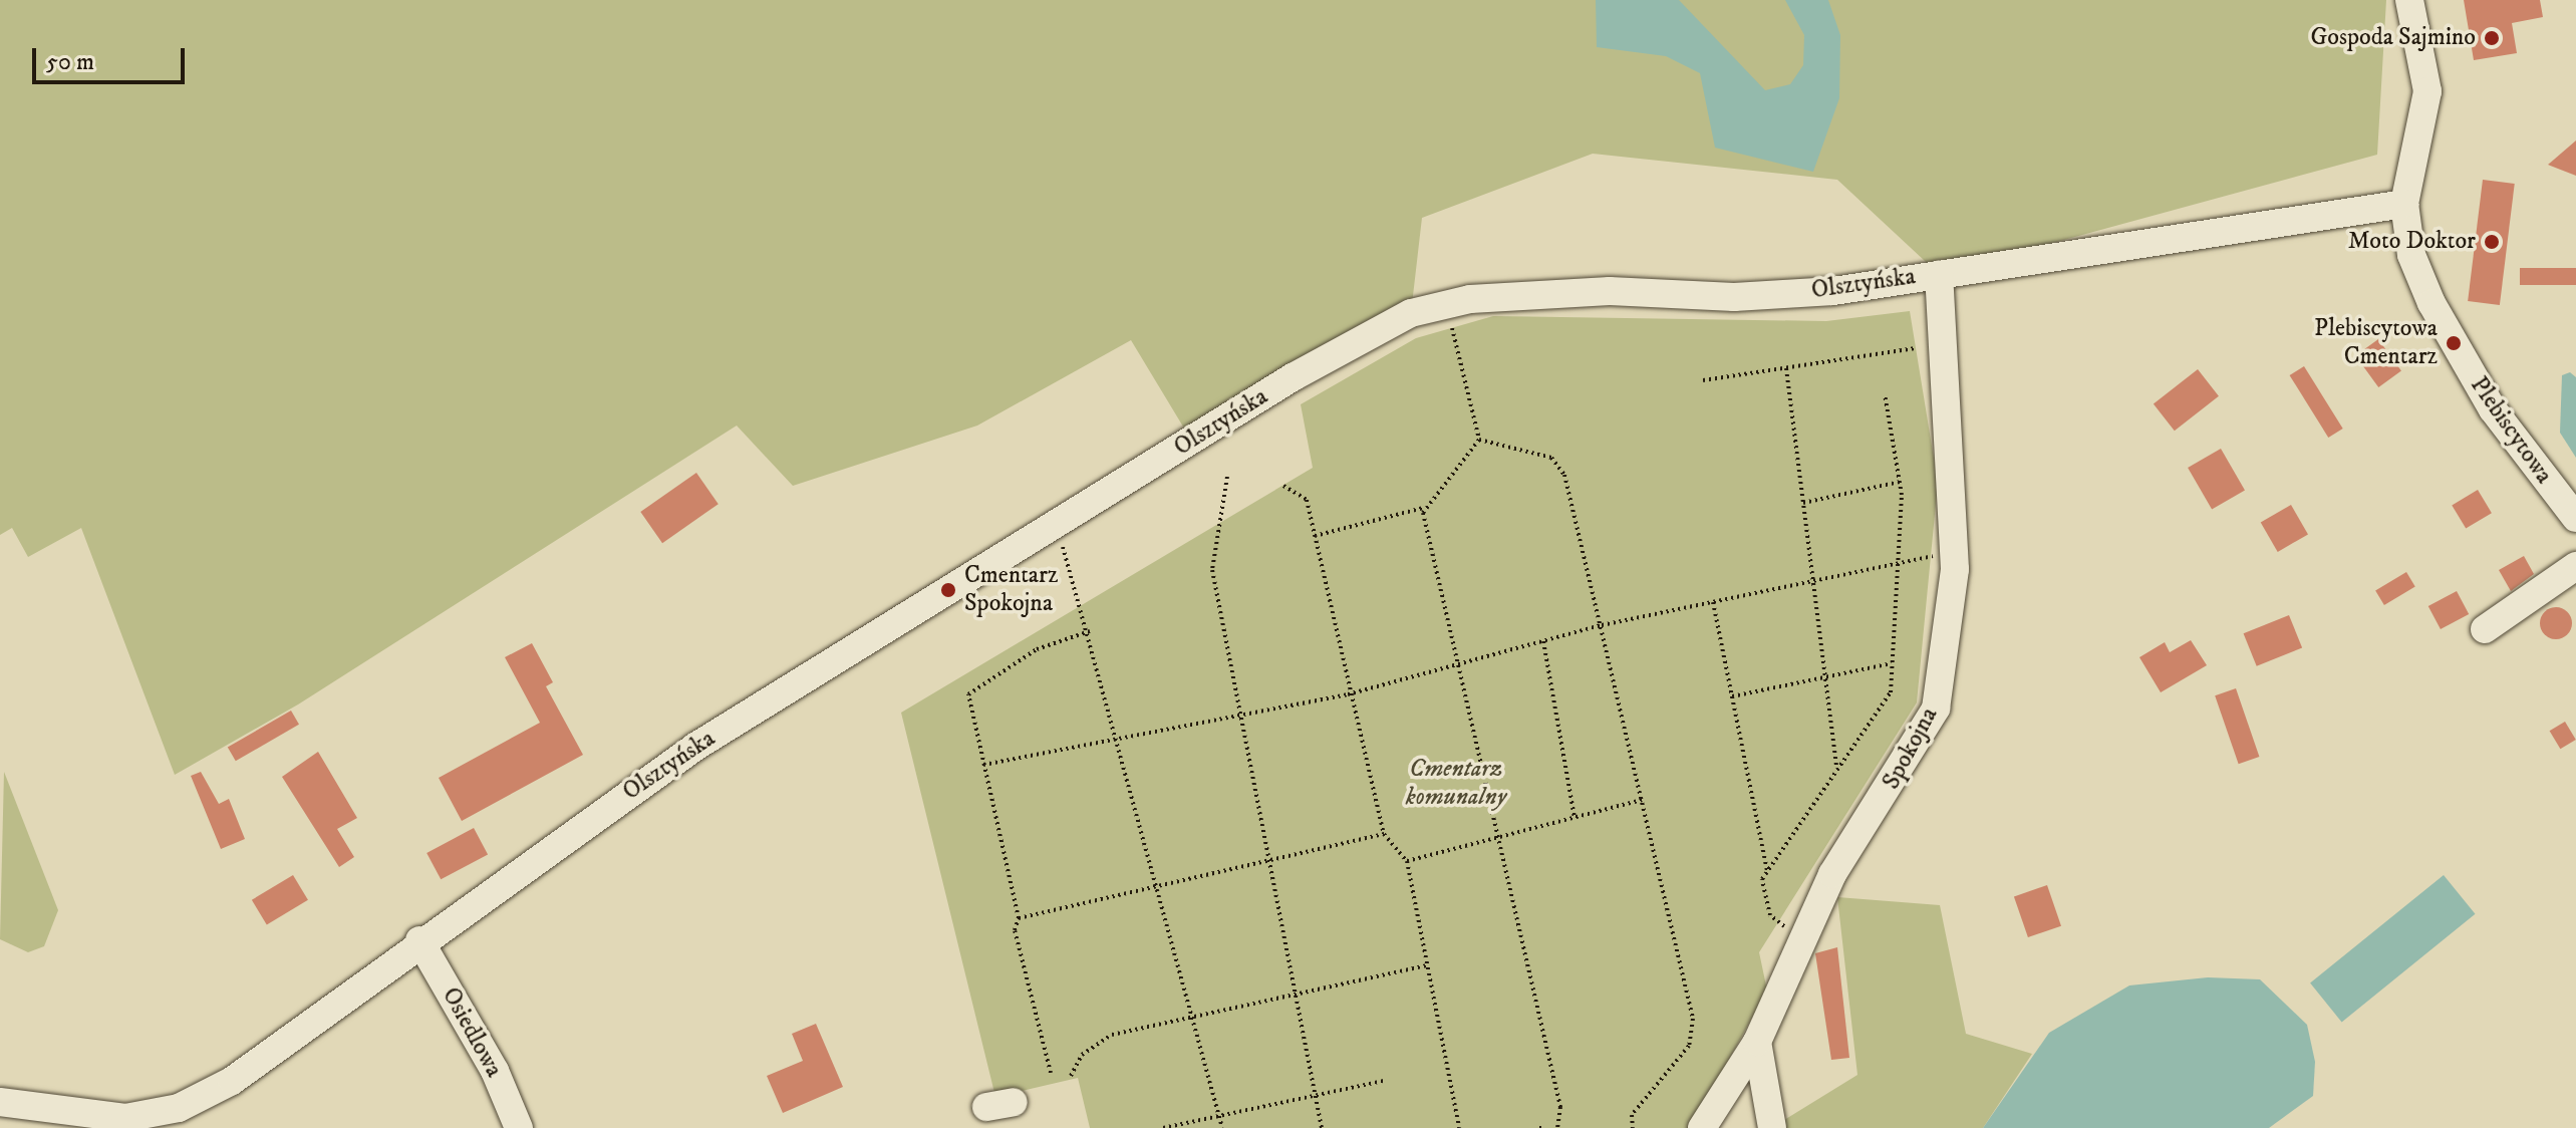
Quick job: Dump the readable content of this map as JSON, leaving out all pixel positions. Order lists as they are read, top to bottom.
{
  "streets": {
    "street": [
      "Olsztyńska",
      "Plebiscytowa",
      "Spokojna",
      "Osiedlowa"
    ]
  },
  "crossings": [
    ["Olsztyńska", "Plebiscytowa"],
    ["Olsztyńska", "Spokojna"],
    ["Olsztyńska", "Osiedlowa"]
  ],
  "parks": ["Cmentarz komunalny"],
  "places": [
    "Gospoda Sajmino",
    "Moto Doktor",
    "Plebiscytowa Cmentarz",
    "Cmentarz Spokojna"
  ],
  "scale_bar": "50 m"
}
